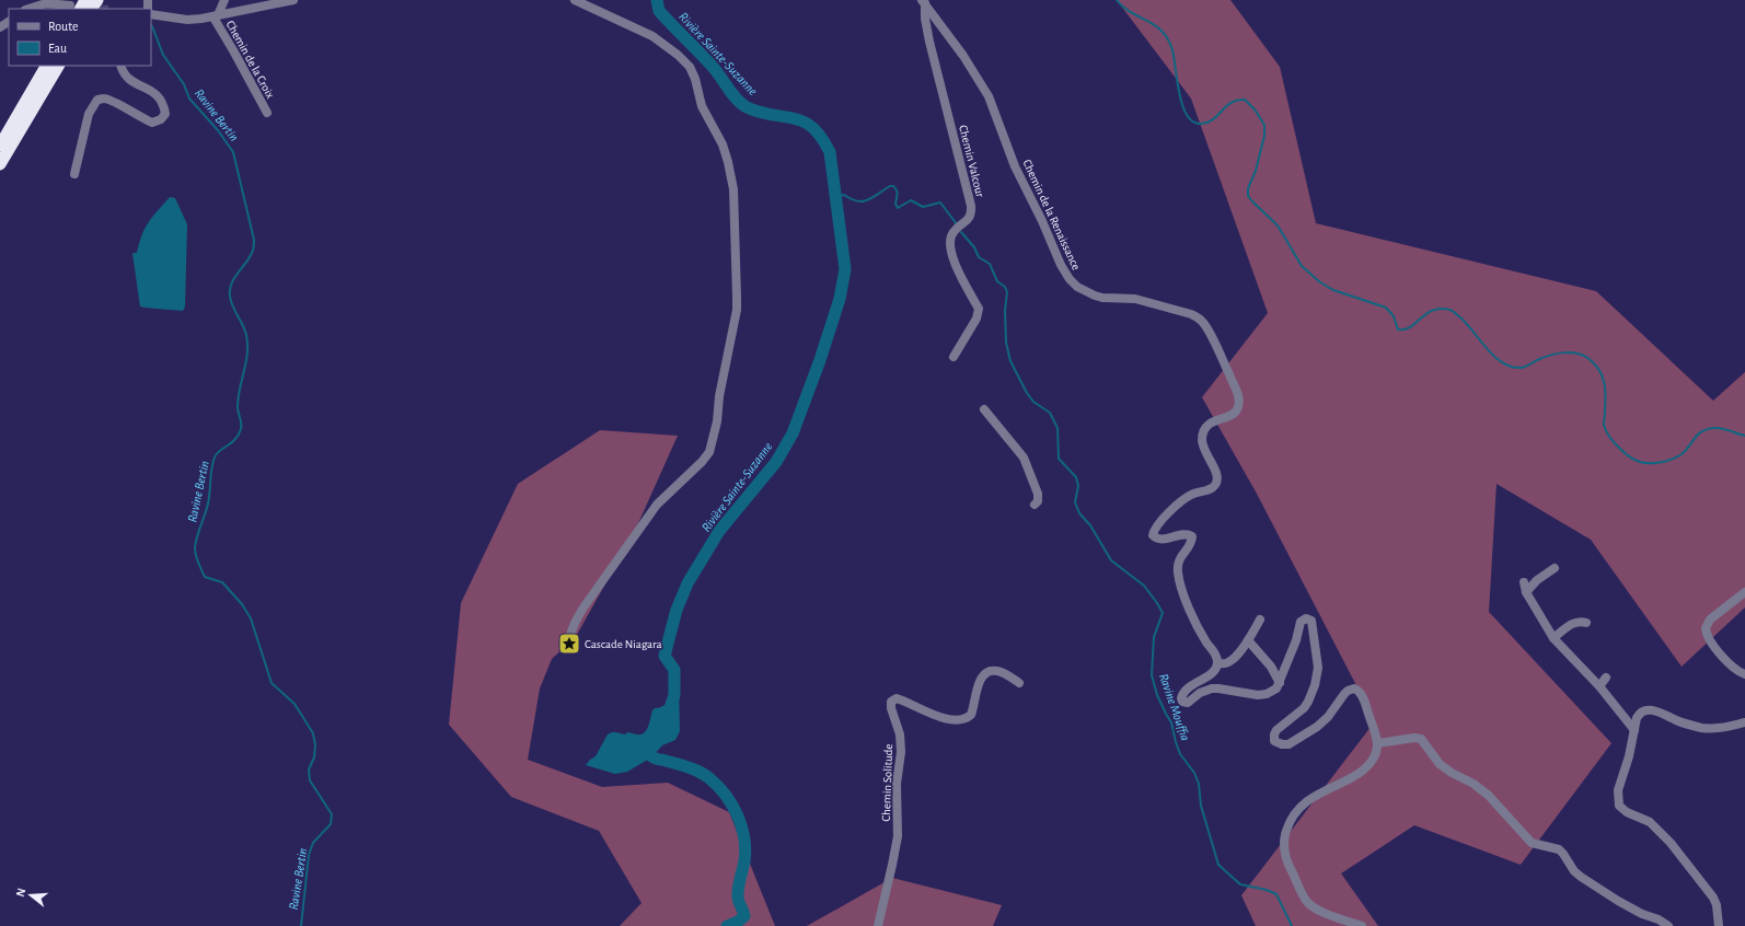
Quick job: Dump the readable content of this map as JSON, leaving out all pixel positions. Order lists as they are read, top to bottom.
{
  "streets": {
    "street": [
      "Chemin de la Croix",
      "Chemin Valcour",
      "Chemin de la Renaissance",
      "Chemin Solitude"
    ]
  },
  "crossings": [
    ["Chemin Valcour", "Chemin de la Renaissance"]
  ],
  "water": ["Rivière Sainte-Suzanne", "Ravine Bertin", "Ravine Mouffia"],
  "places": {
    "place": ["Cascade Niagara"]
  },
  "legend": ["Route", "Eau"],
  "north": "left"
}
